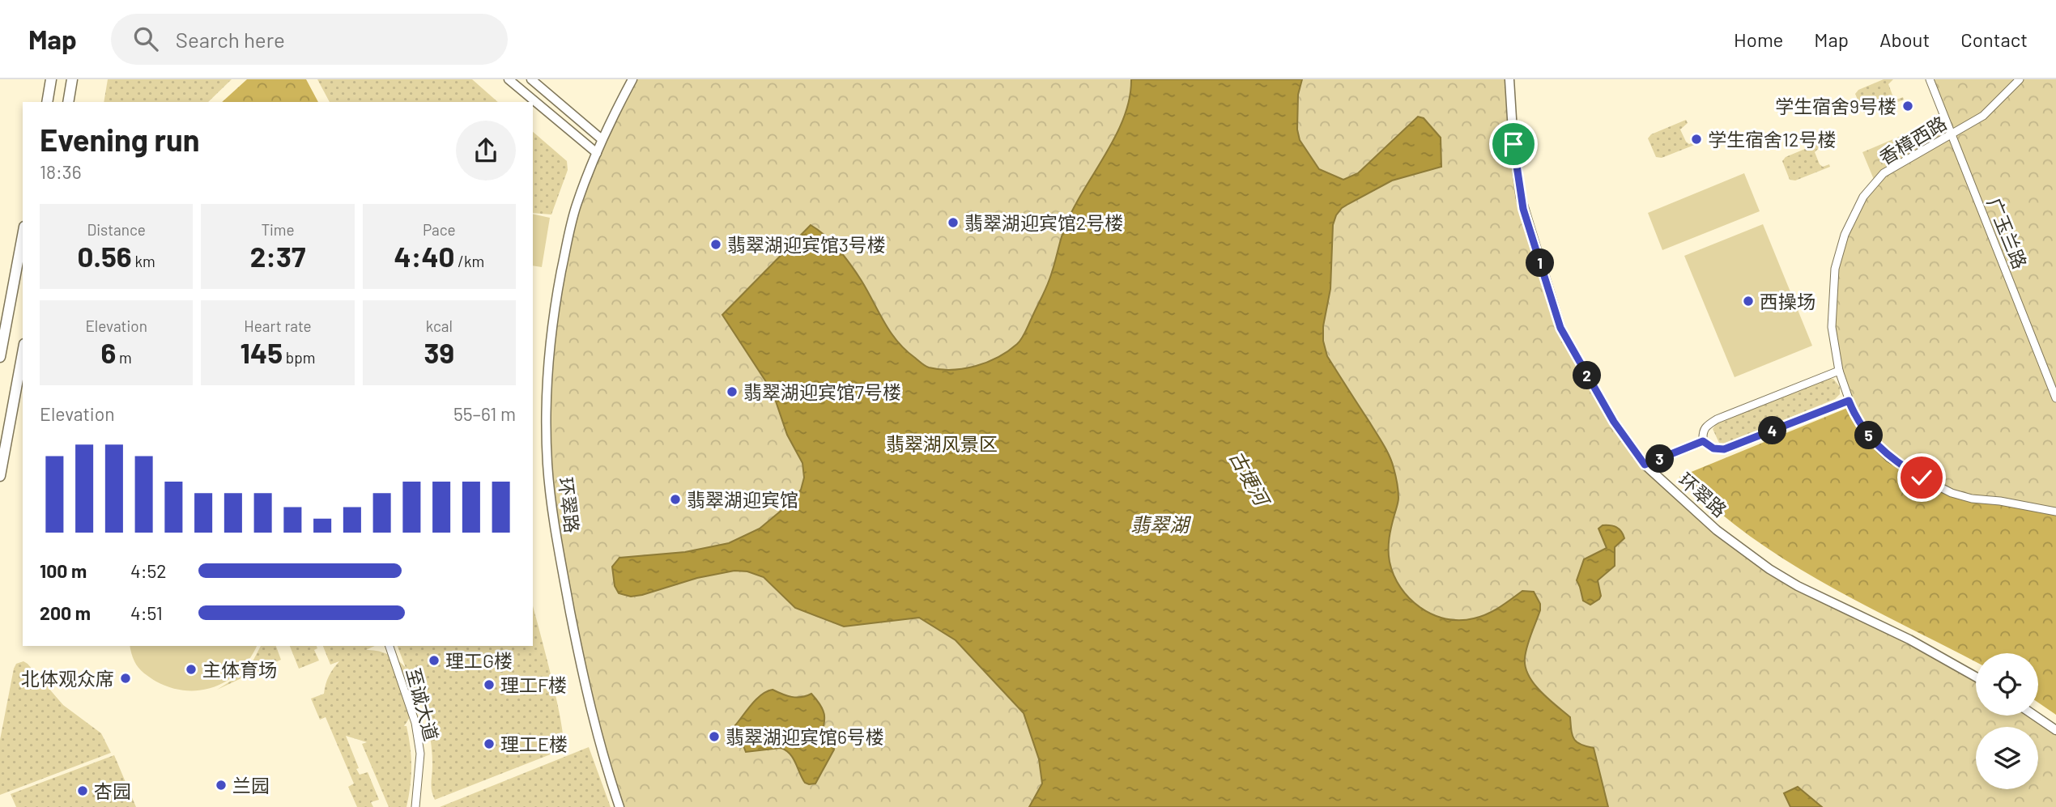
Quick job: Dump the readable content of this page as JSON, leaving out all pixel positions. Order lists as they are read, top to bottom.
{
  "streets": {
    "street": [
      "香樟西路",
      "广玉兰路",
      "环翠路",
      "至诚大道"
    ]
  },
  "crossings": [
    ["香樟西路", "广玉兰路"]
  ],
  "water": ["古埂河", "翡翠湖"],
  "parks": ["翡翠湖风景区"],
  "places": [
    "学生宿舍9号楼",
    "学生宿舍12号楼",
    "翡翠湖迎宾馆2号楼",
    "翡翠湖迎宾馆3号楼",
    "西操场",
    "翡翠湖迎宾馆7号楼",
    "翡翠湖迎宾馆",
    "理工G楼",
    "主体育场",
    "北体观众席",
    "理工F楼",
    "翡翠湖迎宾馆6号楼",
    "理工E楼",
    "兰园",
    "杏园"
  ],
  "page": {
    "header": "Map",
    "search": "Search here",
    "nav": [
      "Home",
      "Map",
      "About",
      "Contact"
    ],
    "heading": ["Evening run", "18:36"],
    "stats": [
      ["Distance", "0.56 km"],
      ["Time", "2:37"],
      ["Pace", "4:40 /km"],
      ["Elevation", "6 m"],
      ["Heart rate", "145 bpm"],
      ["kcal", "39"]
    ],
    "pins": [
      "1",
      "2",
      "4",
      "5",
      "3"
    ],
    "chart": ["Elevation", "55–61 m"],
    "list": [
      {
        "name": "100 m",
        "note": "4:52"
      },
      {
        "name": "200 m",
        "note": "4:51"
      }
    ]
  }
}
